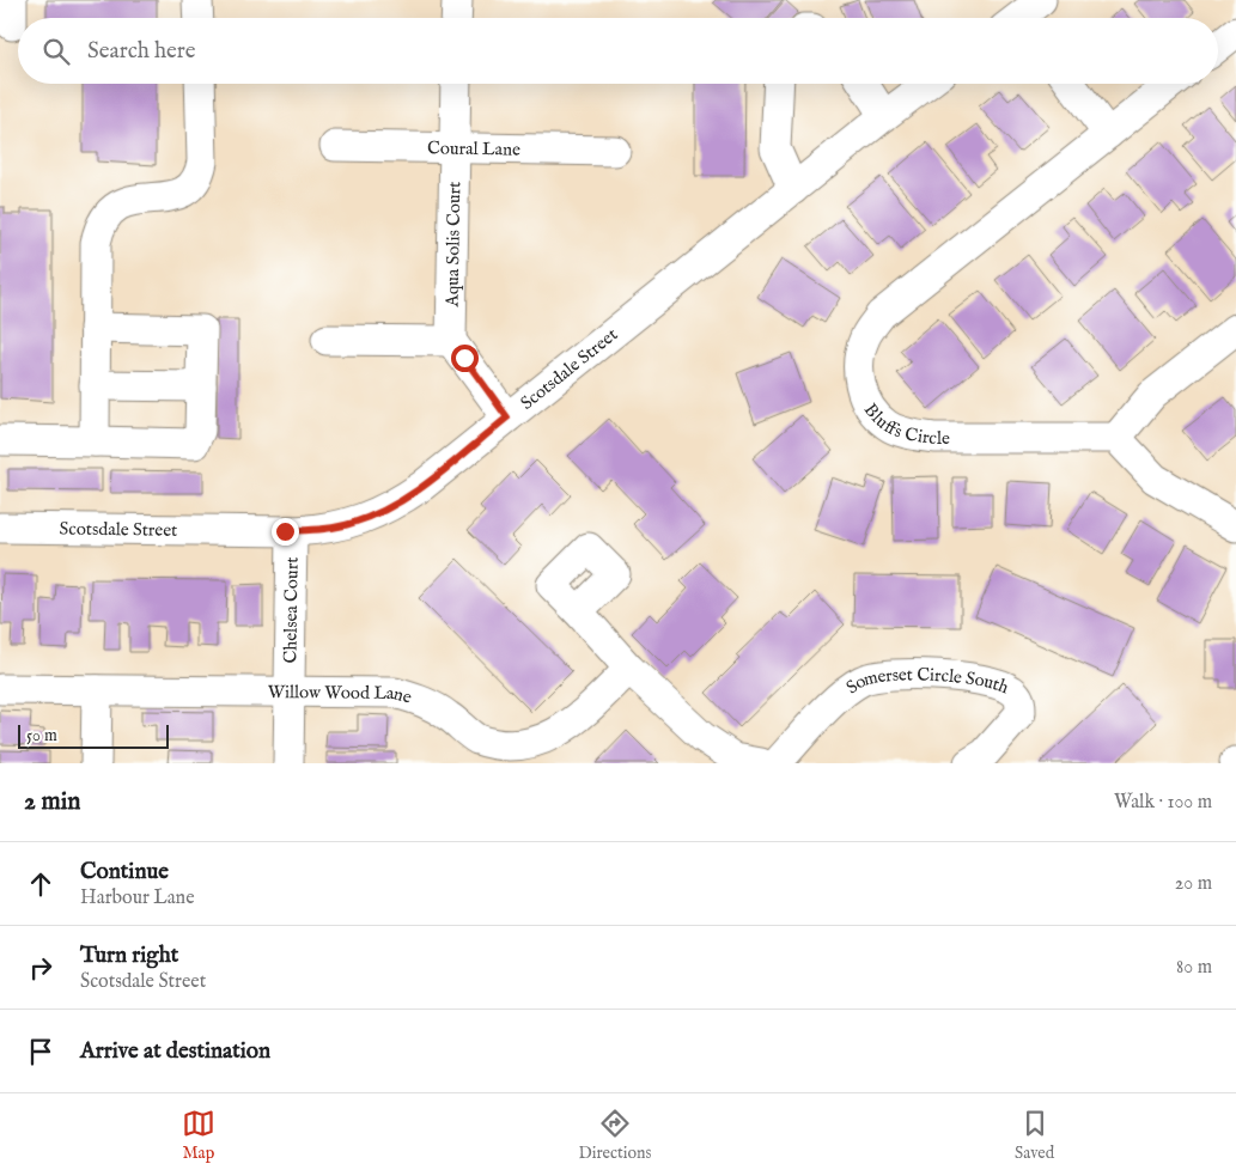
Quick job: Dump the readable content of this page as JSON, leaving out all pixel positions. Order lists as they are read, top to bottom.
{
  "streets": {
    "street": [
      "Coural Lane",
      "Aqua Solis Court",
      "Scotsdale Street",
      "Bluffs Circle",
      "Chelsea Court",
      "Somerset Circle South",
      "Willow Wood Lane"
    ]
  },
  "crossings": [
    ["Coural Lane", "Aqua Solis Court"],
    ["Scotsdale Street", "Chelsea Court"],
    ["Chelsea Court", "Willow Wood Lane"]
  ],
  "scale_bar": "50 m",
  "page": {
    "search": "Search here",
    "scale": "50 m",
    "heading": ["2 min", "Walk · 100 m"],
    "list": [
      ["Continue", "Harbour Lane", "20 m"],
      ["Turn right", "Scotsdale Street", "80 m"],
      "Arrive at destination"
    ],
    "nav": ["Map", "Directions", "Saved"]
  }
}
